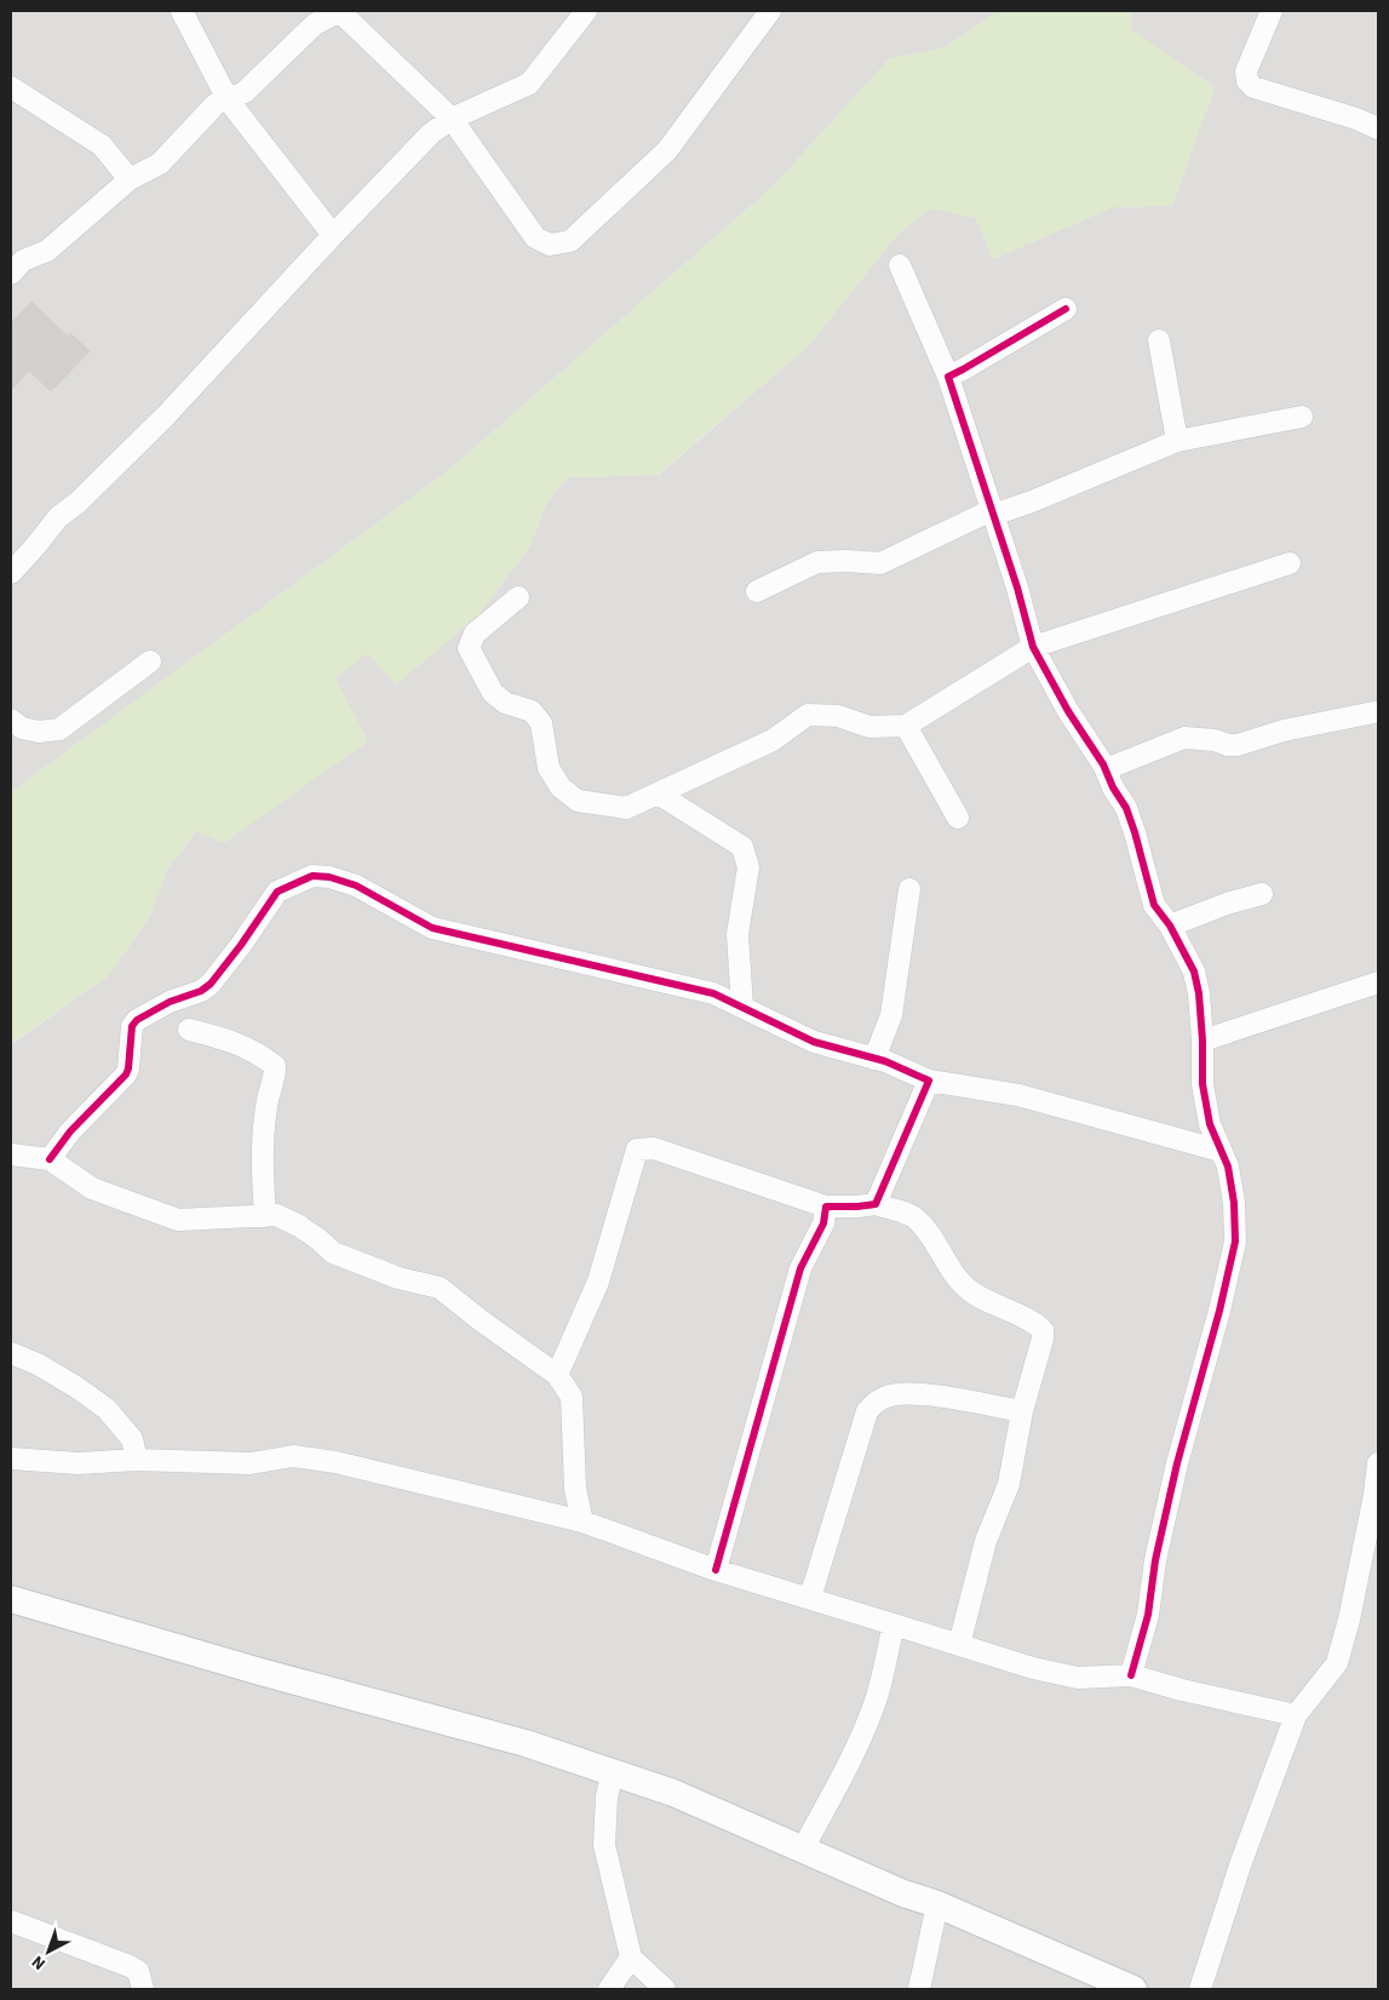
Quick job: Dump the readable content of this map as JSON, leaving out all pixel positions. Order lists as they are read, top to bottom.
{
  "north": "bottom left"
}
